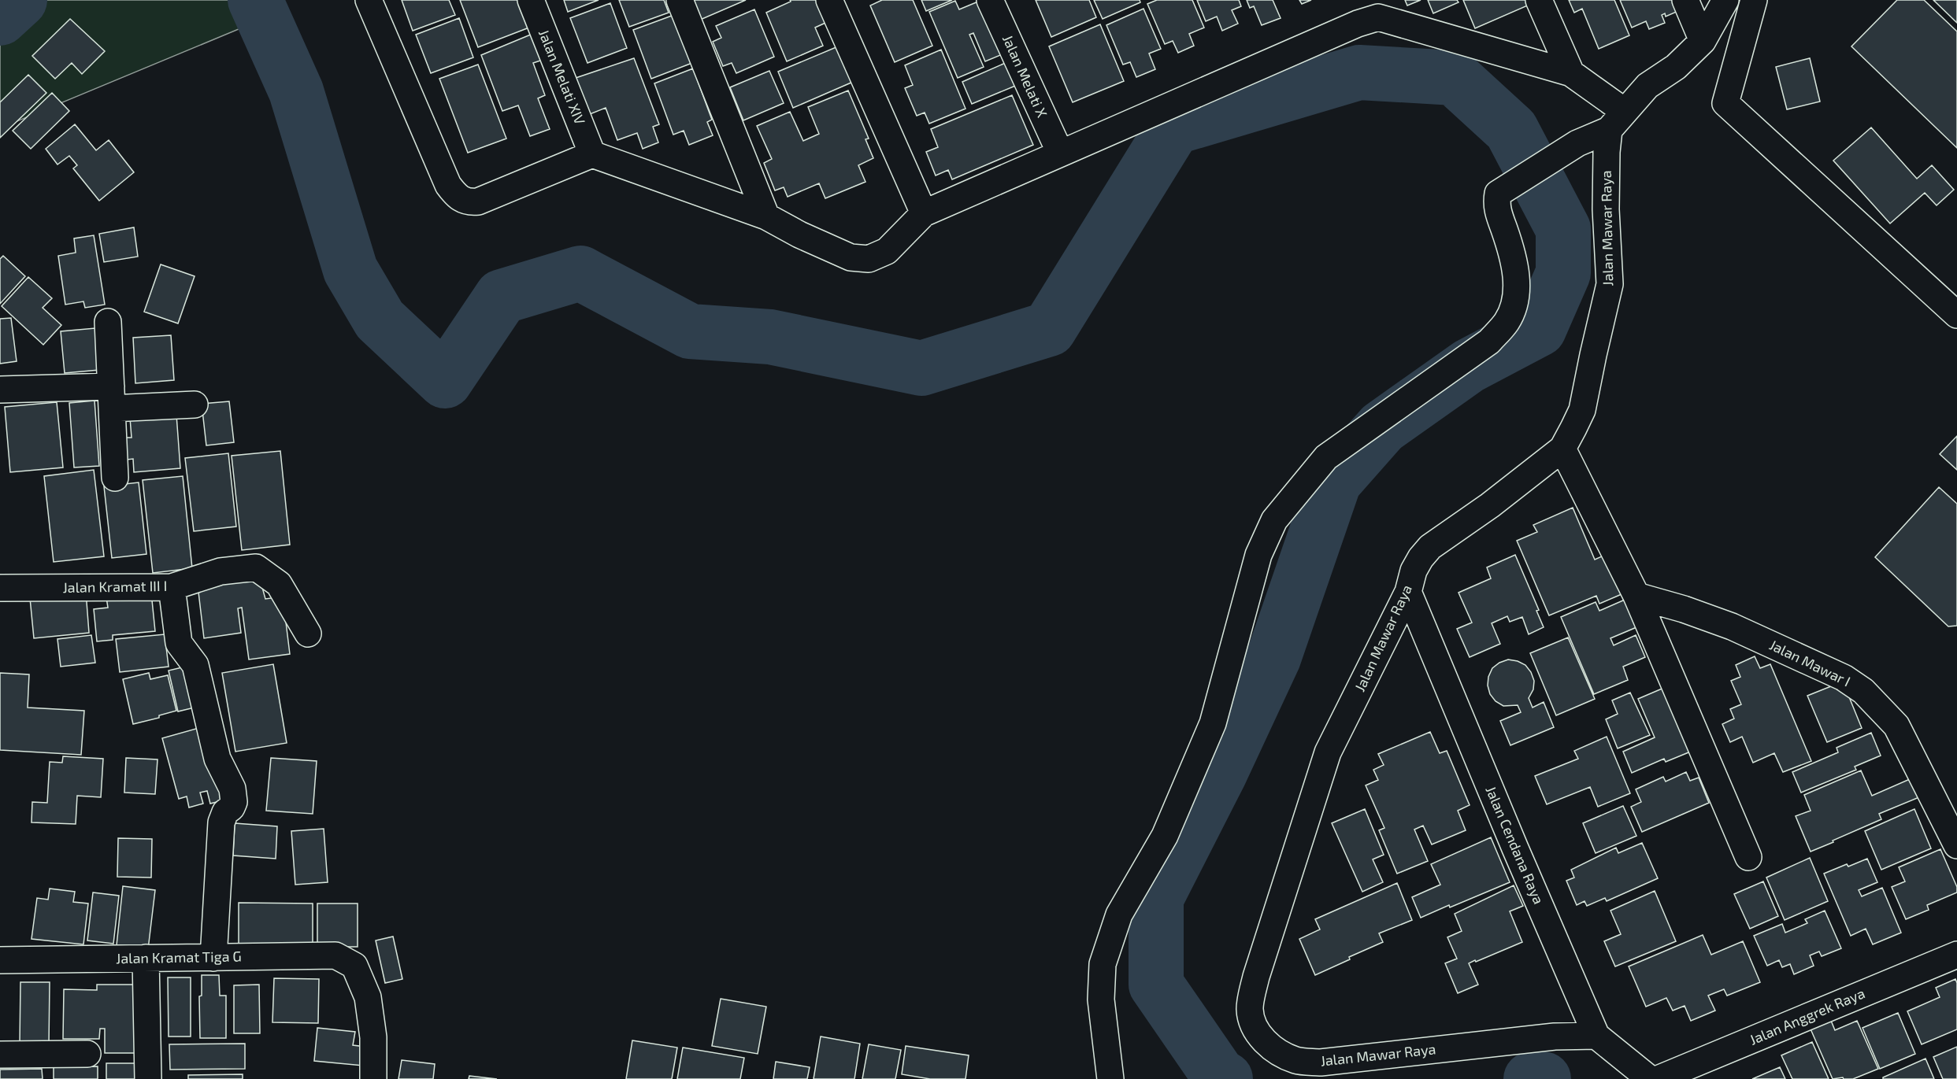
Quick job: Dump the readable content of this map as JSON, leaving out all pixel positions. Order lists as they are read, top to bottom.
{
  "streets": {
    "street": [
      "Jalan Melati X",
      "Jalan Melati XIV",
      "Jalan Mawar Raya",
      "Jalan Kramat III I",
      "Jalan Mawar I",
      "Jalan Cendana Raya",
      "Jalan Kramat Tiga G",
      "Jalan Anggrek Raya"
    ]
  },
  "crossings": [
    ["Jalan Mawar Raya", "Jalan Cendana Raya"]
  ]
}
